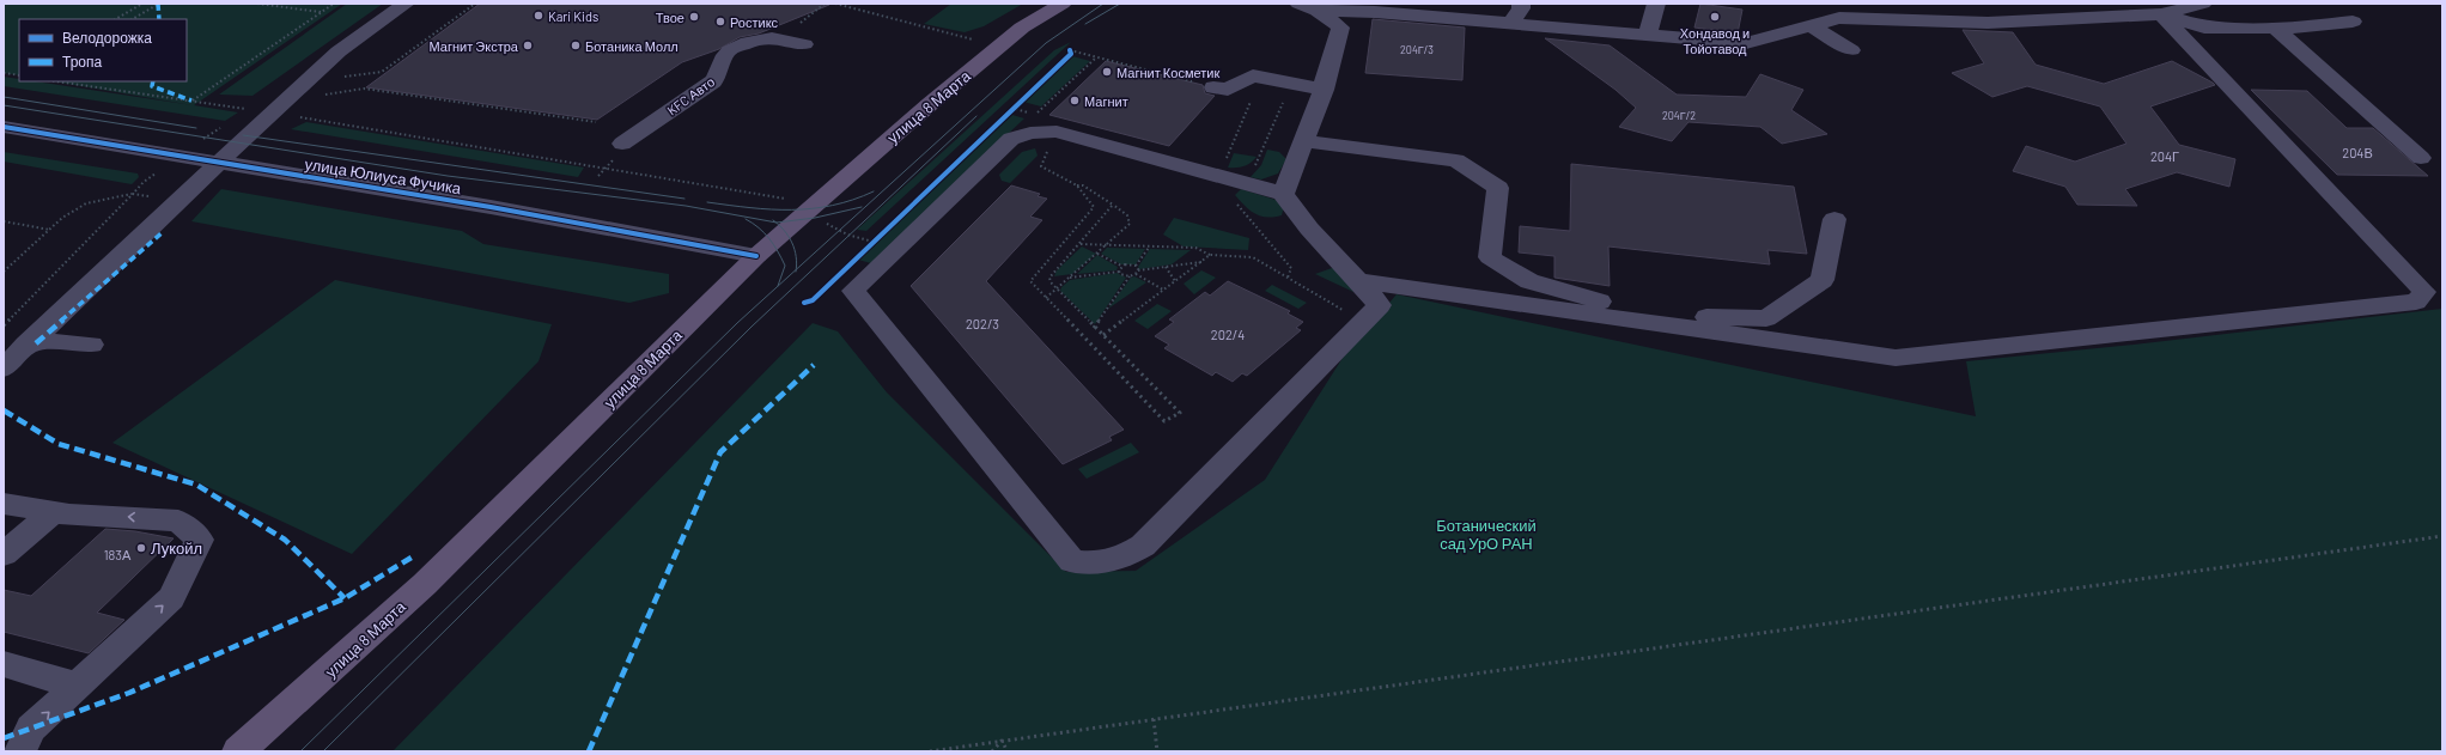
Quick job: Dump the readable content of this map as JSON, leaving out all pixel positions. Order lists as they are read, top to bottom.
{
  "streets": {
    "main road": ["улица 8 Марта"],
    "street": ["KFC Авто", "улица Юлиуса Фучика"]
  },
  "crossings": [
    ["улица 8 Марта", "улица Юлиуса Фучика"]
  ],
  "parks": ["Ботанический сад УрО РАН"],
  "places": [
    "Kari Kids",
    "Твое",
    "Хондавод и Тойотавод",
    "Ростикс",
    "Магнит Экстра",
    "Ботаника Молл",
    "Магнит Косметик",
    "Магнит",
    "Лукойл"
  ],
  "house_numbers": [
    "204Г/3",
    "204Г/2",
    "204В",
    "204Г",
    "202/3",
    "202/4",
    "183А"
  ],
  "legend": ["Велодорожка", "Тропа"]
}
